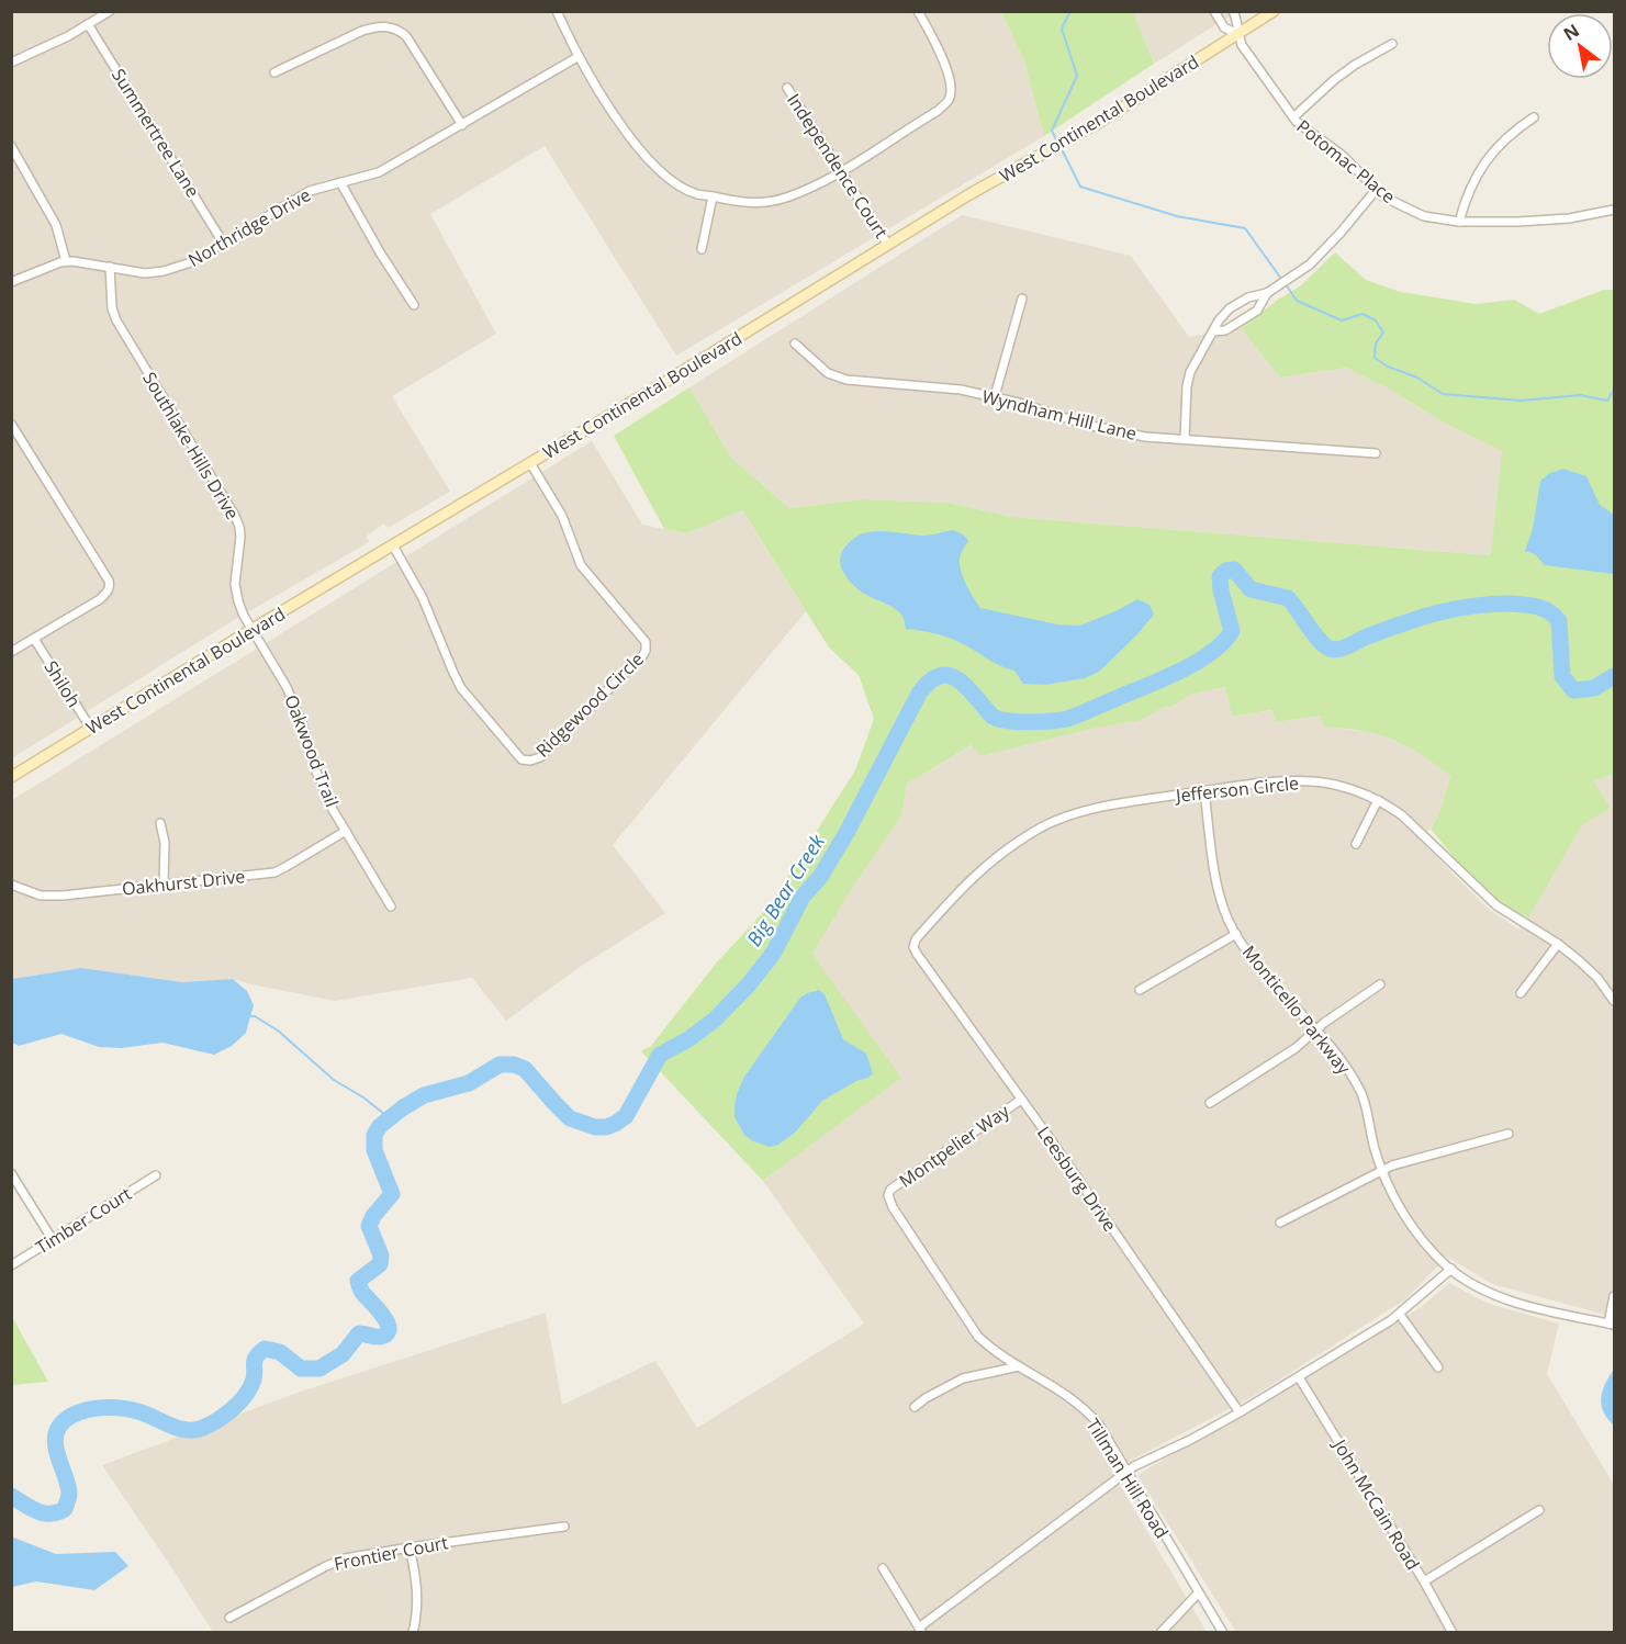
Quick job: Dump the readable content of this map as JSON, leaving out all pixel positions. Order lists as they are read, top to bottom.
{
  "streets": {
    "main road": ["West Continental Boulevard"],
    "street": [
      "Summertree Lane",
      "Potomac Place",
      "Independence Court",
      "Northridge Drive",
      "Wyndham Hill Lane",
      "Southlake Hills Drive",
      "Shiloh",
      "Ridgewood Circle",
      "Oakwood Trail",
      "Jefferson Circle",
      "Oakhurst Drive",
      "Monticello Parkway",
      "Montpelier Way",
      "Leesburg Drive",
      "Timber Court",
      "Tillman Hill Road",
      "John McCain Road",
      "Frontier Court"
    ]
  },
  "crossings": [
    ["West Continental Boulevard", "Potomac Place"],
    ["West Continental Boulevard", "Independence Court"],
    ["West Continental Boulevard", "Southlake Hills Drive"],
    ["West Continental Boulevard", "Shiloh"],
    ["West Continental Boulevard", "Ridgewood Circle"],
    ["West Continental Boulevard", "Oakwood Trail"],
    ["Summertree Lane", "Northridge Drive"],
    ["Northridge Drive", "Southlake Hills Drive"],
    ["Southlake Hills Drive", "Oakwood Trail"],
    ["Oakwood Trail", "Oakhurst Drive"],
    ["Jefferson Circle", "Monticello Parkway"],
    ["Jefferson Circle", "Leesburg Drive"],
    ["Montpelier Way", "Leesburg Drive"],
    ["Montpelier Way", "Tillman Hill Road"]
  ],
  "water": ["Big Bear Creek"],
  "north": "top left"
}
